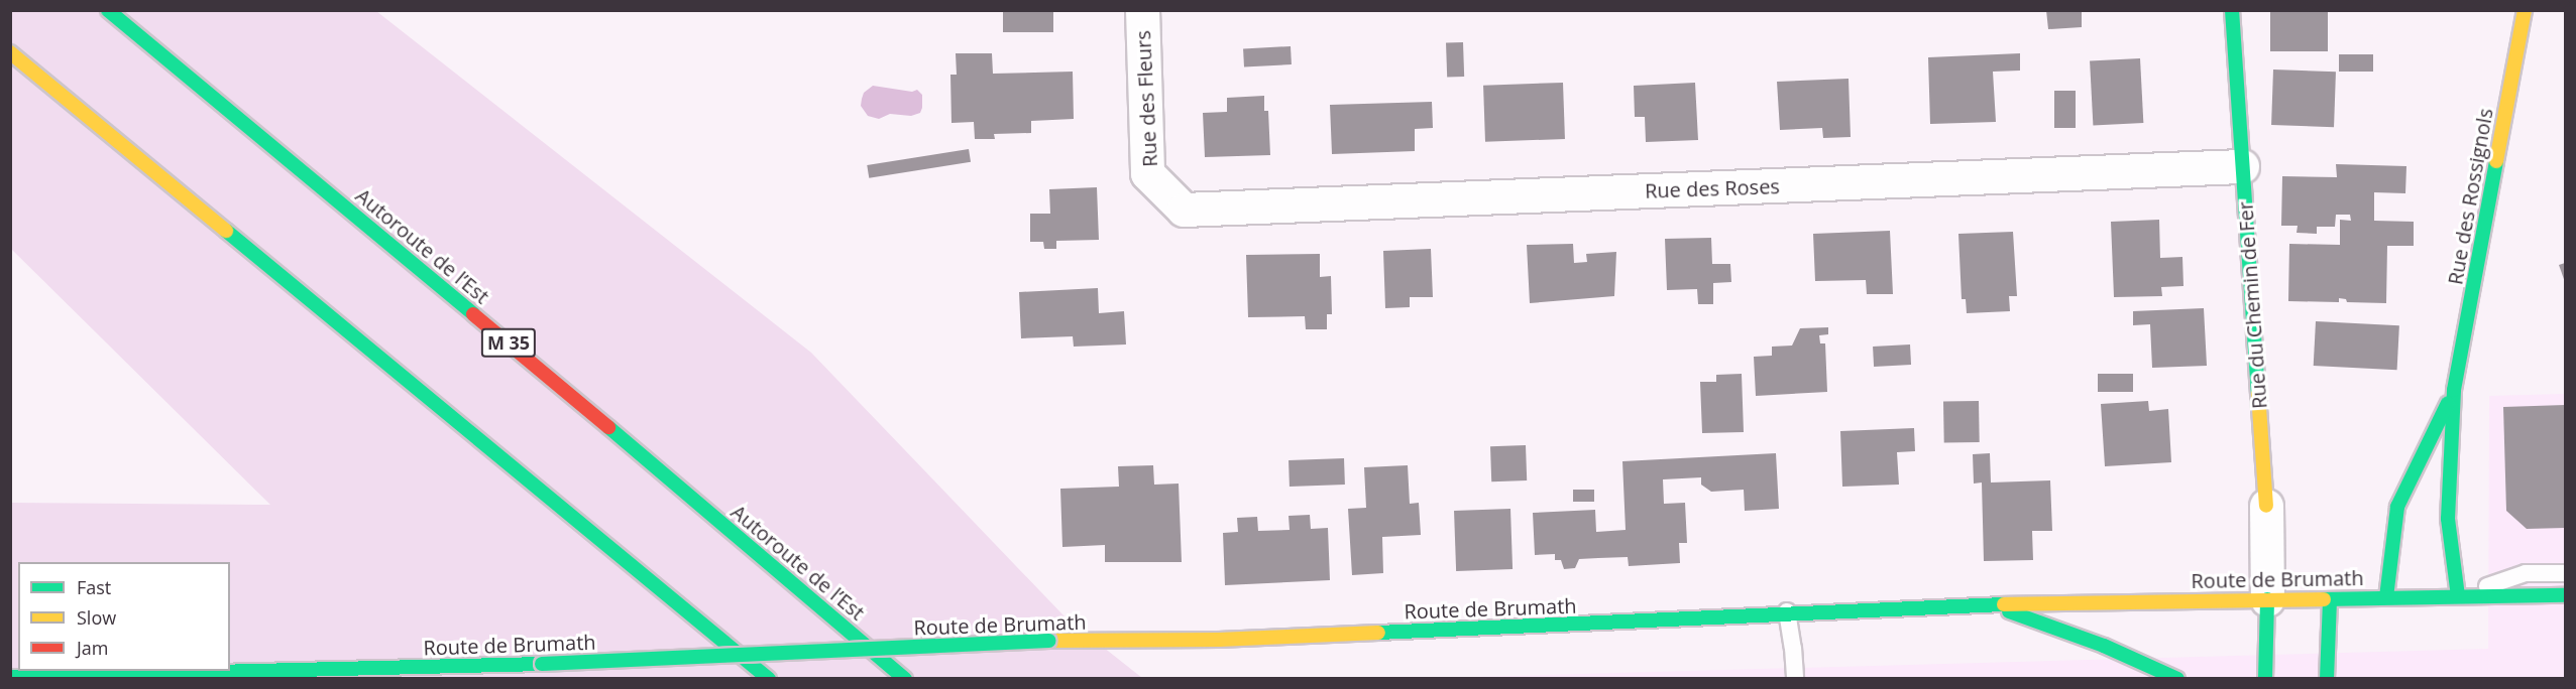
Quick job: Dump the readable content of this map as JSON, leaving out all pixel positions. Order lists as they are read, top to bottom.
{
  "streets": {
    "main road": [
      "Rue des Rossignols",
      "Autoroute de l’Est",
      "Rue du Chemin de Fer",
      "M 35",
      "Route de Brumath"
    ],
    "street": ["Rue des Fleurs", "Rue des Roses"]
  },
  "crossings": [
    ["Rue des Fleurs", "Rue des Roses"],
    ["Rue des Roses", "Rue du Chemin de Fer"],
    ["Rue des Rossignols", "Route de Brumath"],
    ["Rue du Chemin de Fer", "Route de Brumath"]
  ],
  "legend": ["Fast", "Slow", "Jam"]
}
